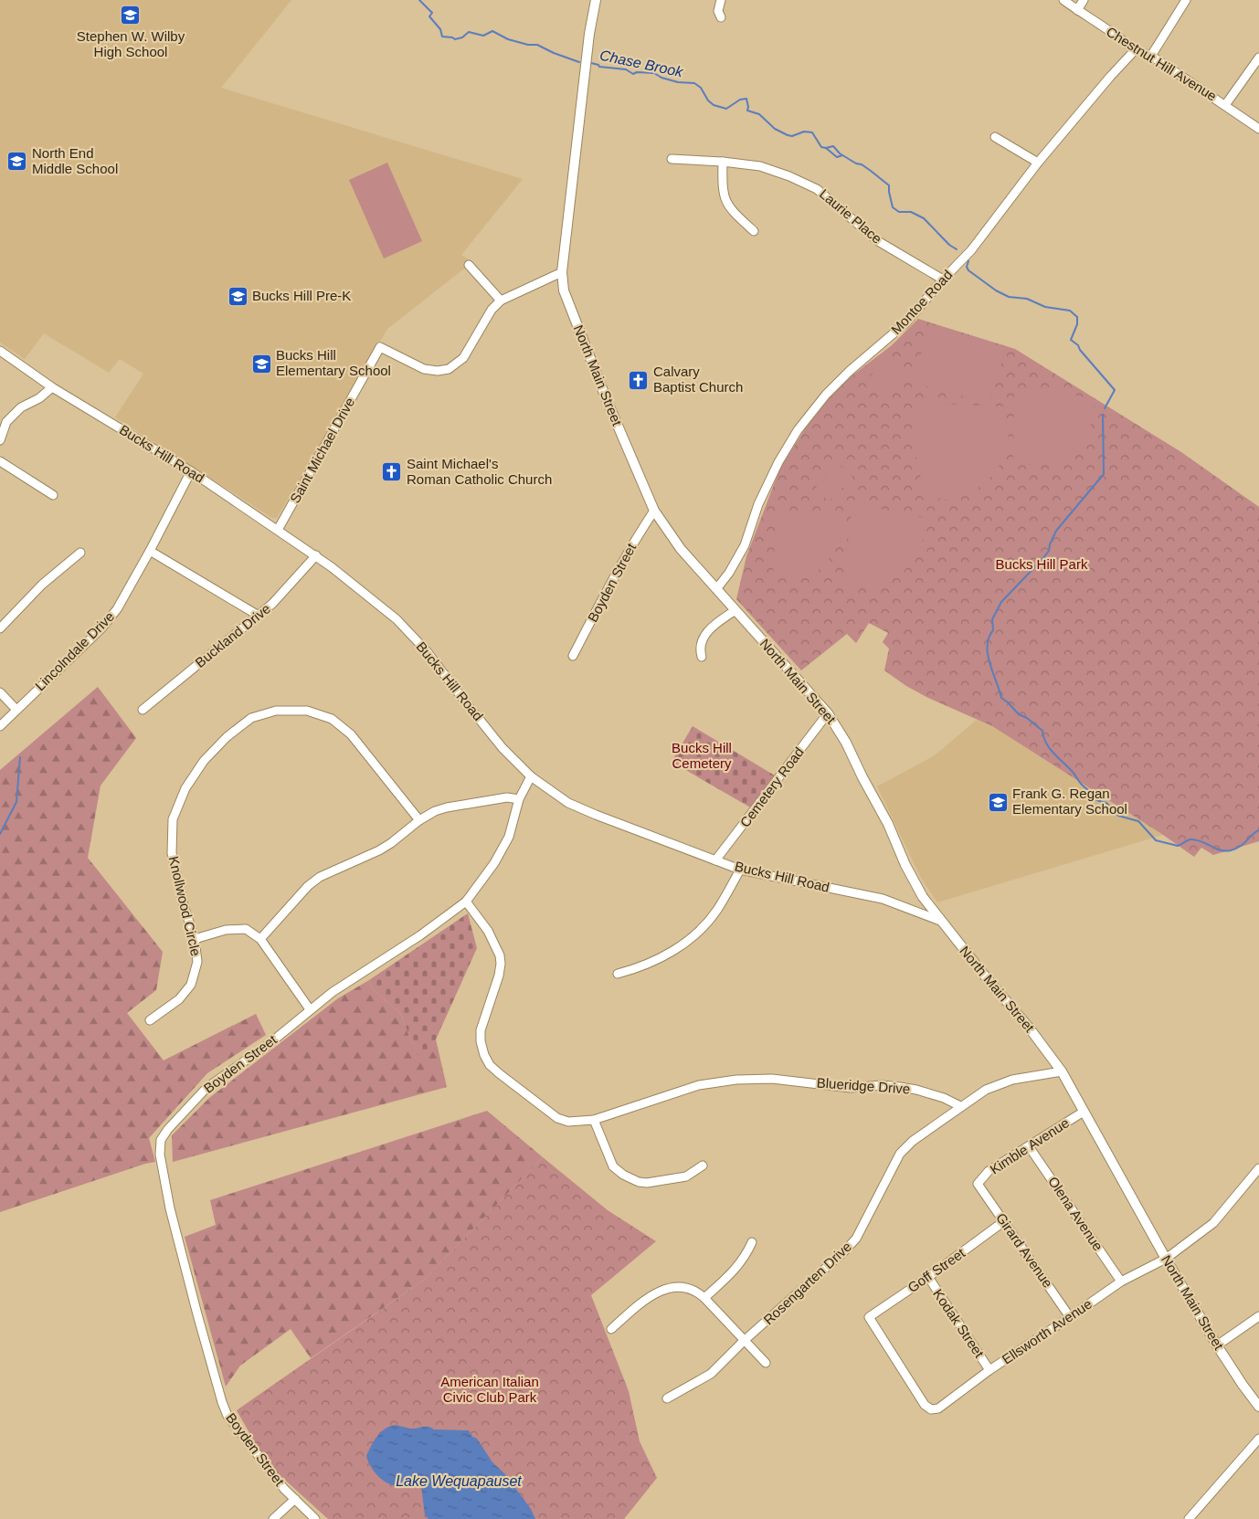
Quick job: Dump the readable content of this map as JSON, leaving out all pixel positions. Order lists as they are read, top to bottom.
{
  "streets": {
    "main road": ["North Main Street"],
    "street": [
      "Chestnut Hill Avenue",
      "Laurie Place",
      "Montoe Road",
      "Saint Michael Drive",
      "Bucks Hill Road",
      "Boyden Street",
      "Buckland Drive",
      "Lincolndale Drive",
      "Cemetery Road",
      "Knollwood Circle",
      "Blueridge Drive",
      "Kimble Avenue",
      "Olena Avenue",
      "Girard Avenue",
      "Goff Street",
      "Rosengarten Drive",
      "Kodak Street",
      "Ellsworth Avenue"
    ]
  },
  "crossings": [
    ["Chestnut Hill Avenue", "Montoe Road"],
    ["Laurie Place", "Montoe Road"],
    ["Montoe Road", "North Main Street"],
    ["North Main Street", "Bucks Hill Road"],
    ["North Main Street", "Boyden Street"],
    ["North Main Street", "Cemetery Road"],
    ["North Main Street", "Kimble Avenue"],
    ["North Main Street", "Rosengarten Drive"],
    ["North Main Street", "Ellsworth Avenue"],
    ["Saint Michael Drive", "Bucks Hill Road"],
    ["Bucks Hill Road", "Boyden Street"],
    ["Bucks Hill Road", "Buckland Drive"],
    ["Bucks Hill Road", "Lincolndale Drive"],
    ["Bucks Hill Road", "Cemetery Road"],
    ["Boyden Street", "Blueridge Drive"],
    ["Blueridge Drive", "Rosengarten Drive"],
    ["Kimble Avenue", "Olena Avenue"],
    ["Kimble Avenue", "Girard Avenue"],
    ["Olena Avenue", "Ellsworth Avenue"],
    ["Girard Avenue", "Goff Street"],
    ["Girard Avenue", "Ellsworth Avenue"],
    ["Goff Street", "Kodak Street"],
    ["Goff Street", "Ellsworth Avenue"],
    ["Kodak Street", "Ellsworth Avenue"]
  ],
  "water": ["Chase Brook", "Lake Wequapauset"],
  "parks": ["Bucks Hill Park", "Bucks Hill Cemetery", "American Italian Civic Club Park"],
  "places": {
    "school or university": [
      "Stephen W. Wilby High School",
      "North End Middle School",
      "Bucks Hill Pre-K",
      "Bucks Hill Elementary School",
      "Frank G. Regan Elementary School"
    ],
    "church": ["Calvary Baptist Church", "Saint Michael's Roman Catholic Church"]
  }
}
